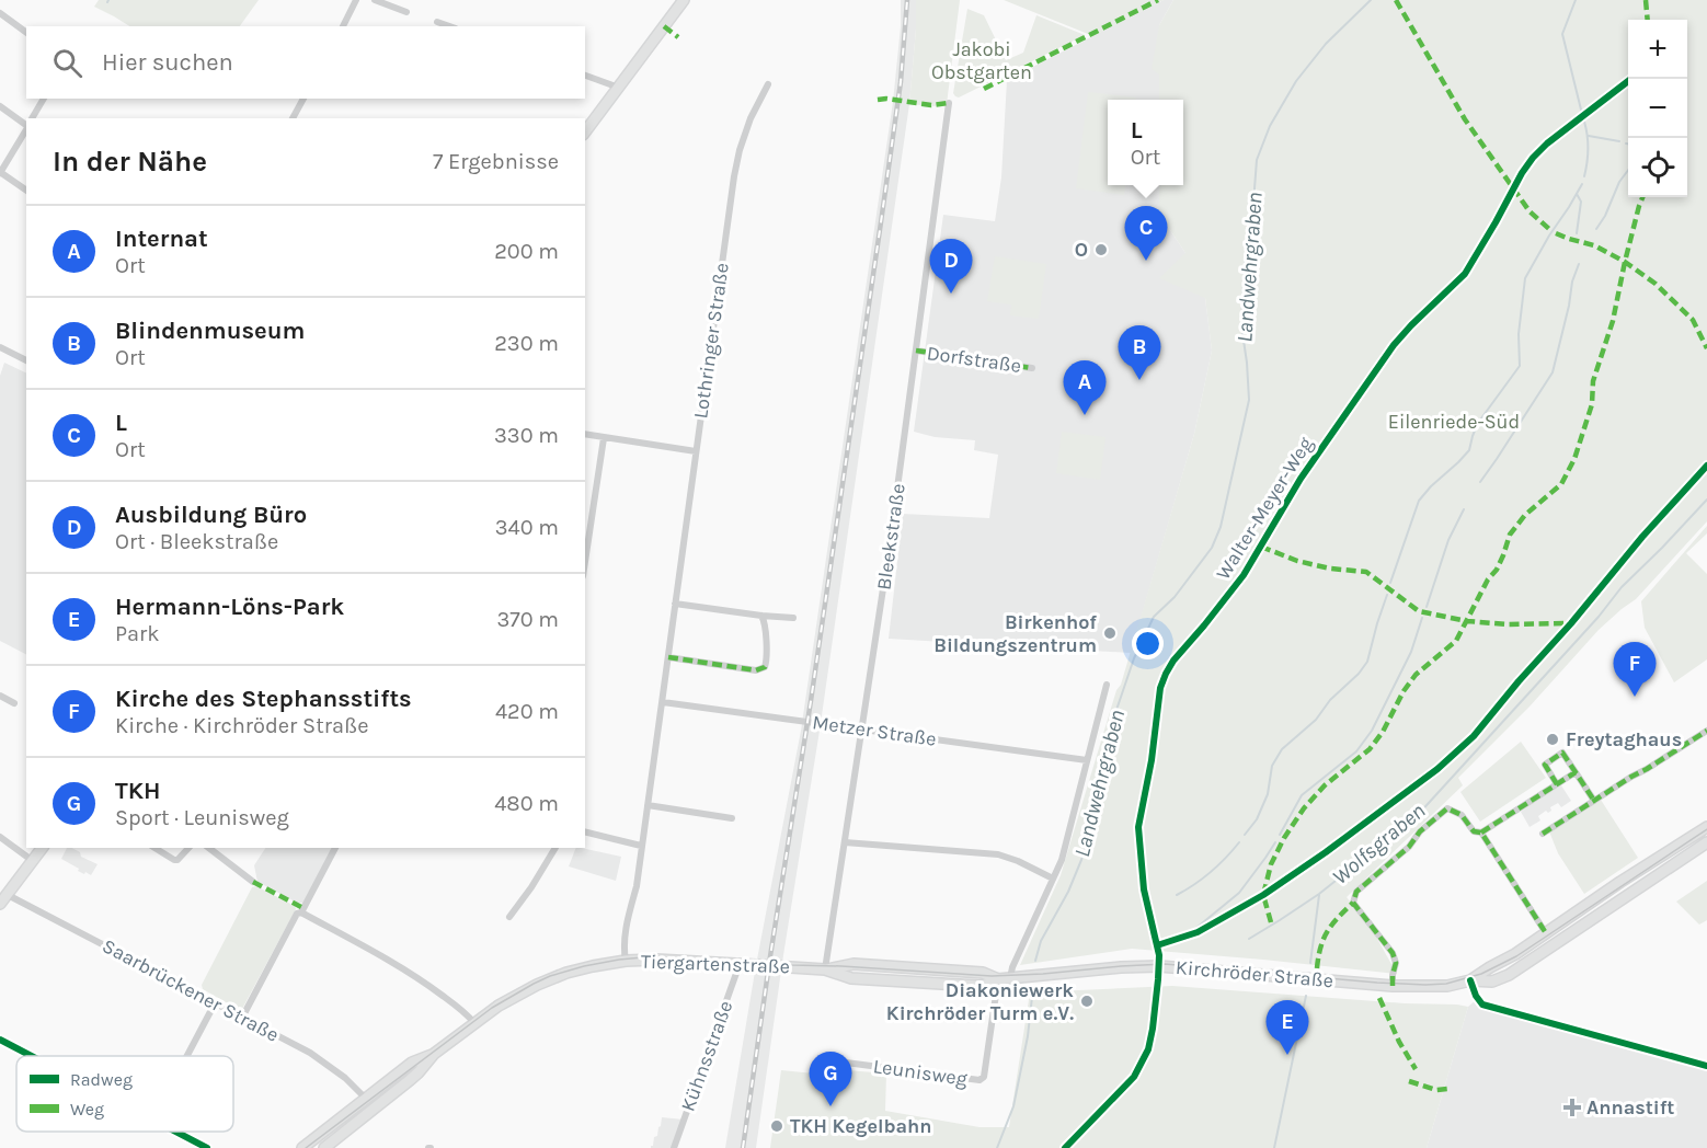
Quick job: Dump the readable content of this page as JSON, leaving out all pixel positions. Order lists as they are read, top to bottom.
{
  "streets": {
    "main road": ["Tiergartenstraße", "Kirchröder Straße"],
    "street": [
      "Lothringer Straße",
      "Dorfstraße",
      "Bleekstraße",
      "Metzer Straße",
      "Saarbrückener Straße",
      "Kühnsstraße",
      "Leunisweg"
    ],
    "cycle path": ["Walter-Meyer-Weg"]
  },
  "crossings": [
    ["Lothringer Straße", "Metzer Straße"],
    ["Lothringer Straße", "Tiergartenstraße"],
    ["Dorfstraße", "Bleekstraße"],
    ["Bleekstraße", "Metzer Straße"],
    ["Bleekstraße", "Tiergartenstraße"],
    ["Tiergartenstraße", "Kirchröder Straße"],
    ["Tiergartenstraße", "Saarbrückener Straße"],
    ["Tiergartenstraße", "Kühnsstraße"],
    ["Tiergartenstraße", "Leunisweg"],
    ["Kirchröder Straße", "Leunisweg"]
  ],
  "water": ["Landwehrgraben", "Wolfsgraben"],
  "parks": ["Jakobi Obstgarten", "Eilenriede-Süd"],
  "places": {
    "other": [
      "O",
      "Birkenhof Bildungszentrum",
      "Freytaghaus",
      "Diakoniewerk Kirchröder Turm e.V.",
      "TKH Kegelbahn"
    ],
    "health": ["Annastift"]
  },
  "legend": ["Radweg", "Weg"],
  "page": {
    "map_buttons": ["+", "−"],
    "search": "Hier suchen",
    "popup": ["L", "Ort"],
    "heading": ["In der Nähe", "7 Ergebnisse"],
    "list": [
      {
        "mark": "A",
        "name": "Internat",
        "note": "Ort",
        "value": "200 m"
      },
      {
        "mark": "B",
        "name": "Blindenmuseum",
        "note": "Ort",
        "value": "230 m"
      },
      {
        "mark": "C",
        "name": "L",
        "note": "Ort",
        "value": "330 m"
      },
      {
        "mark": "D",
        "name": "Ausbildung Büro",
        "note": "Ort · Bleekstraße",
        "value": "340 m"
      },
      {
        "mark": "E",
        "name": "Hermann-Löns-Park",
        "note": "Park",
        "value": "370 m"
      },
      {
        "mark": "F",
        "name": "Kirche des Stephansstifts",
        "note": "Kirche · Kirchröder Straße",
        "value": "420 m"
      },
      {
        "mark": "G",
        "name": "TKH",
        "note": "Sport · Leunisweg",
        "value": "480 m"
      }
    ],
    "pins": [
      "C",
      "D",
      "B",
      "A",
      "F",
      "E",
      "G"
    ]
  }
}
